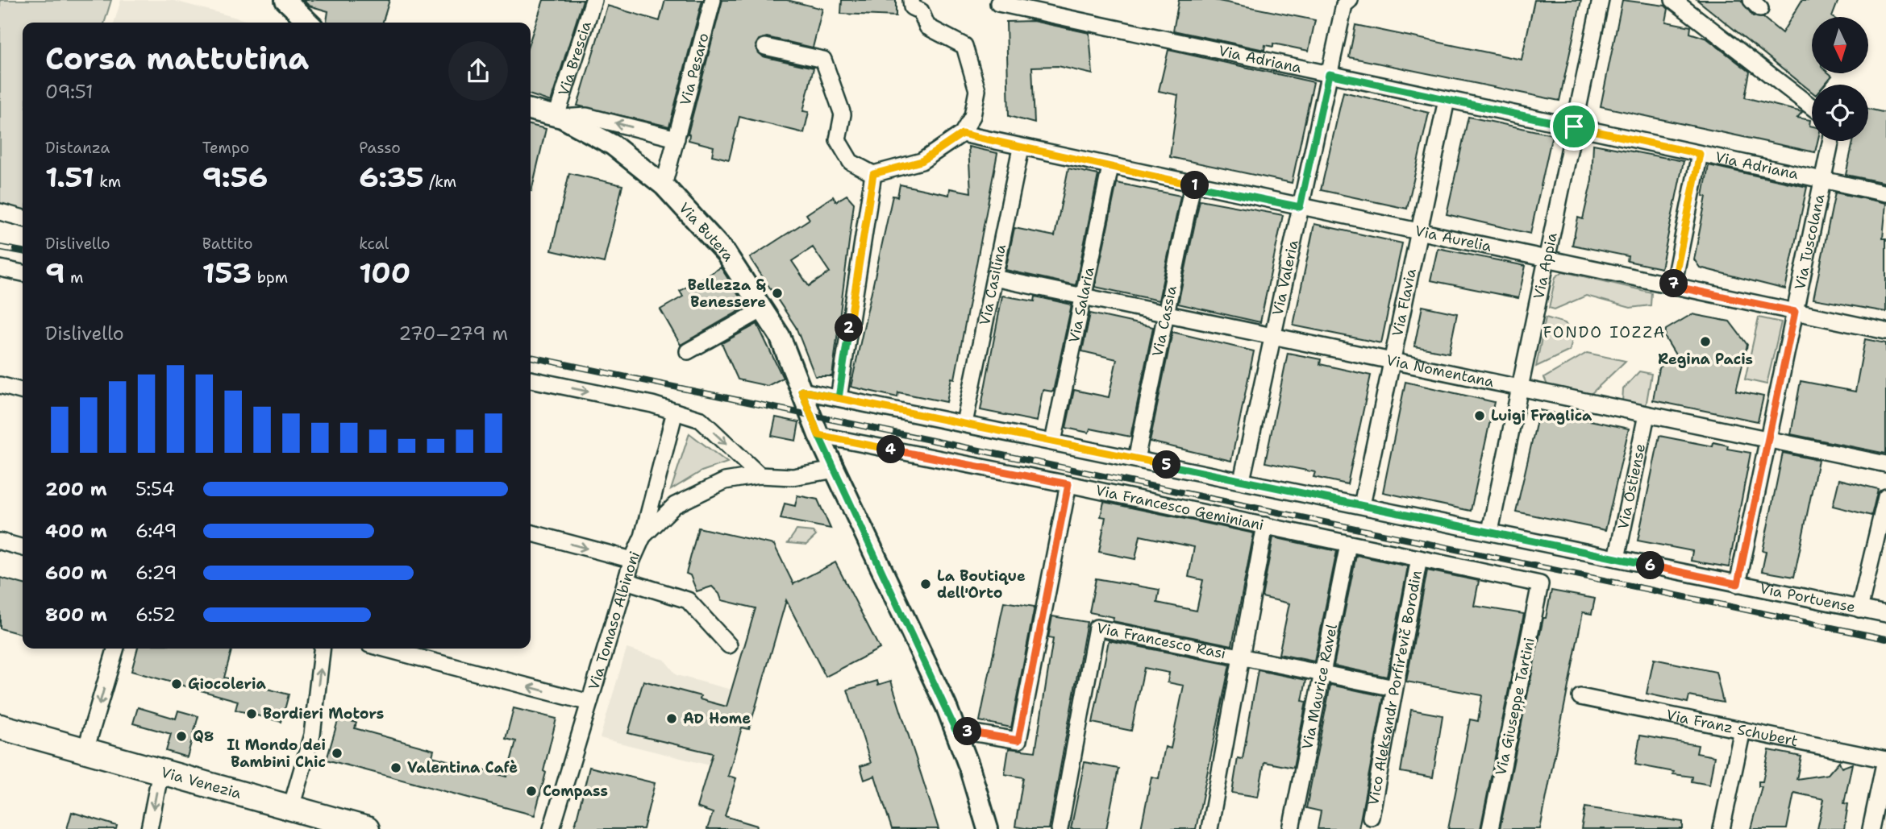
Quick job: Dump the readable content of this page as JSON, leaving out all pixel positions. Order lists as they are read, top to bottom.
{
  "streets": {
    "main road": ["Via Venezia"],
    "street": [
      "Via Brescia",
      "Via Adriana",
      "Via Pesaro",
      "Via Butera",
      "Via Aurelia",
      "Via Tuscolana",
      "Via Appia",
      "Via Valeria",
      "Via Casilina",
      "Via Flavia",
      "Via Salaria",
      "Via Cassia",
      "Via Nomentana",
      "Via Ostiense",
      "Via Francesco Geminiani",
      "Via Portuense",
      "Via Tomaso Albinoni",
      "Via Francesco Rasi",
      "Via Maurice Ravel",
      "Vico Aleksandr Porfir'evič Borodin",
      "Via Giuseppe Tartini",
      "Via Franz Schubert"
    ]
  },
  "crossings": [
    ["Via Brescia", "Via Butera"],
    ["Via Adriana", "Via Tuscolana"],
    ["Via Adriana", "Via Appia"],
    ["Via Adriana", "Via Valeria"],
    ["Via Adriana", "Via Flavia"],
    ["Via Pesaro", "Via Butera"],
    ["Via Butera", "Via Francesco Geminiani"],
    ["Via Butera", "Via Portuense"],
    ["Via Aurelia", "Via Tuscolana"],
    ["Via Aurelia", "Via Appia"],
    ["Via Aurelia", "Via Valeria"],
    ["Via Aurelia", "Via Casilina"],
    ["Via Aurelia", "Via Flavia"],
    ["Via Aurelia", "Via Salaria"],
    ["Via Aurelia", "Via Cassia"],
    ["Via Tuscolana", "Via Nomentana"],
    ["Via Tuscolana", "Via Portuense"],
    ["Via Appia", "Via Nomentana"],
    ["Via Appia", "Via Portuense"],
    ["Via Valeria", "Via Nomentana"],
    ["Via Valeria", "Via Portuense"],
    ["Via Casilina", "Via Nomentana"],
    ["Via Casilina", "Via Portuense"],
    ["Via Flavia", "Via Nomentana"],
    ["Via Flavia", "Via Portuense"],
    ["Via Salaria", "Via Nomentana"],
    ["Via Salaria", "Via Portuense"],
    ["Via Cassia", "Via Nomentana"],
    ["Via Cassia", "Via Portuense"],
    ["Via Nomentana", "Via Ostiense"],
    ["Via Ostiense", "Via Portuense"],
    ["Via Francesco Geminiani", "Via Maurice Ravel"],
    ["Via Francesco Geminiani", "Vico Aleksandr Porfir'evič Borodin"],
    ["Via Francesco Geminiani", "Via Giuseppe Tartini"],
    ["Via Francesco Rasi", "Via Maurice Ravel"],
    ["Via Francesco Rasi", "Vico Aleksandr Porfir'evič Borodin"]
  ],
  "districts": ["FONDO IOZZA"],
  "places": [
    "Bellezza & Benessere",
    "Regina Pacis",
    "Luigi Fraglica",
    "La Boutique dell'Orto",
    "Giocoleria",
    "Bordieri Motors",
    "AD Home",
    "Q8",
    "Il Mondo dei Bambini Chic",
    "Valentina Cafè",
    "Compass"
  ],
  "north": "bottom",
  "page": {
    "heading": ["Corsa mattutina", "09:51"],
    "stats": [
      ["Distanza", "1.51 km"],
      ["Tempo", "9:56"],
      ["Passo", "6:35 /km"],
      ["Dislivello", "9 m"],
      ["Battito", "153 bpm"],
      ["kcal", "100"]
    ],
    "pins": [
      "1",
      "7",
      "2",
      "4",
      "5",
      "6",
      "3"
    ],
    "chart": ["Dislivello", "270–279 m"],
    "list": [
      {
        "name": "200 m",
        "note": "5:54"
      },
      {
        "name": "400 m",
        "note": "6:49"
      },
      {
        "name": "600 m",
        "note": "6:29"
      },
      {
        "name": "800 m",
        "note": "6:52"
      }
    ]
  }
}
